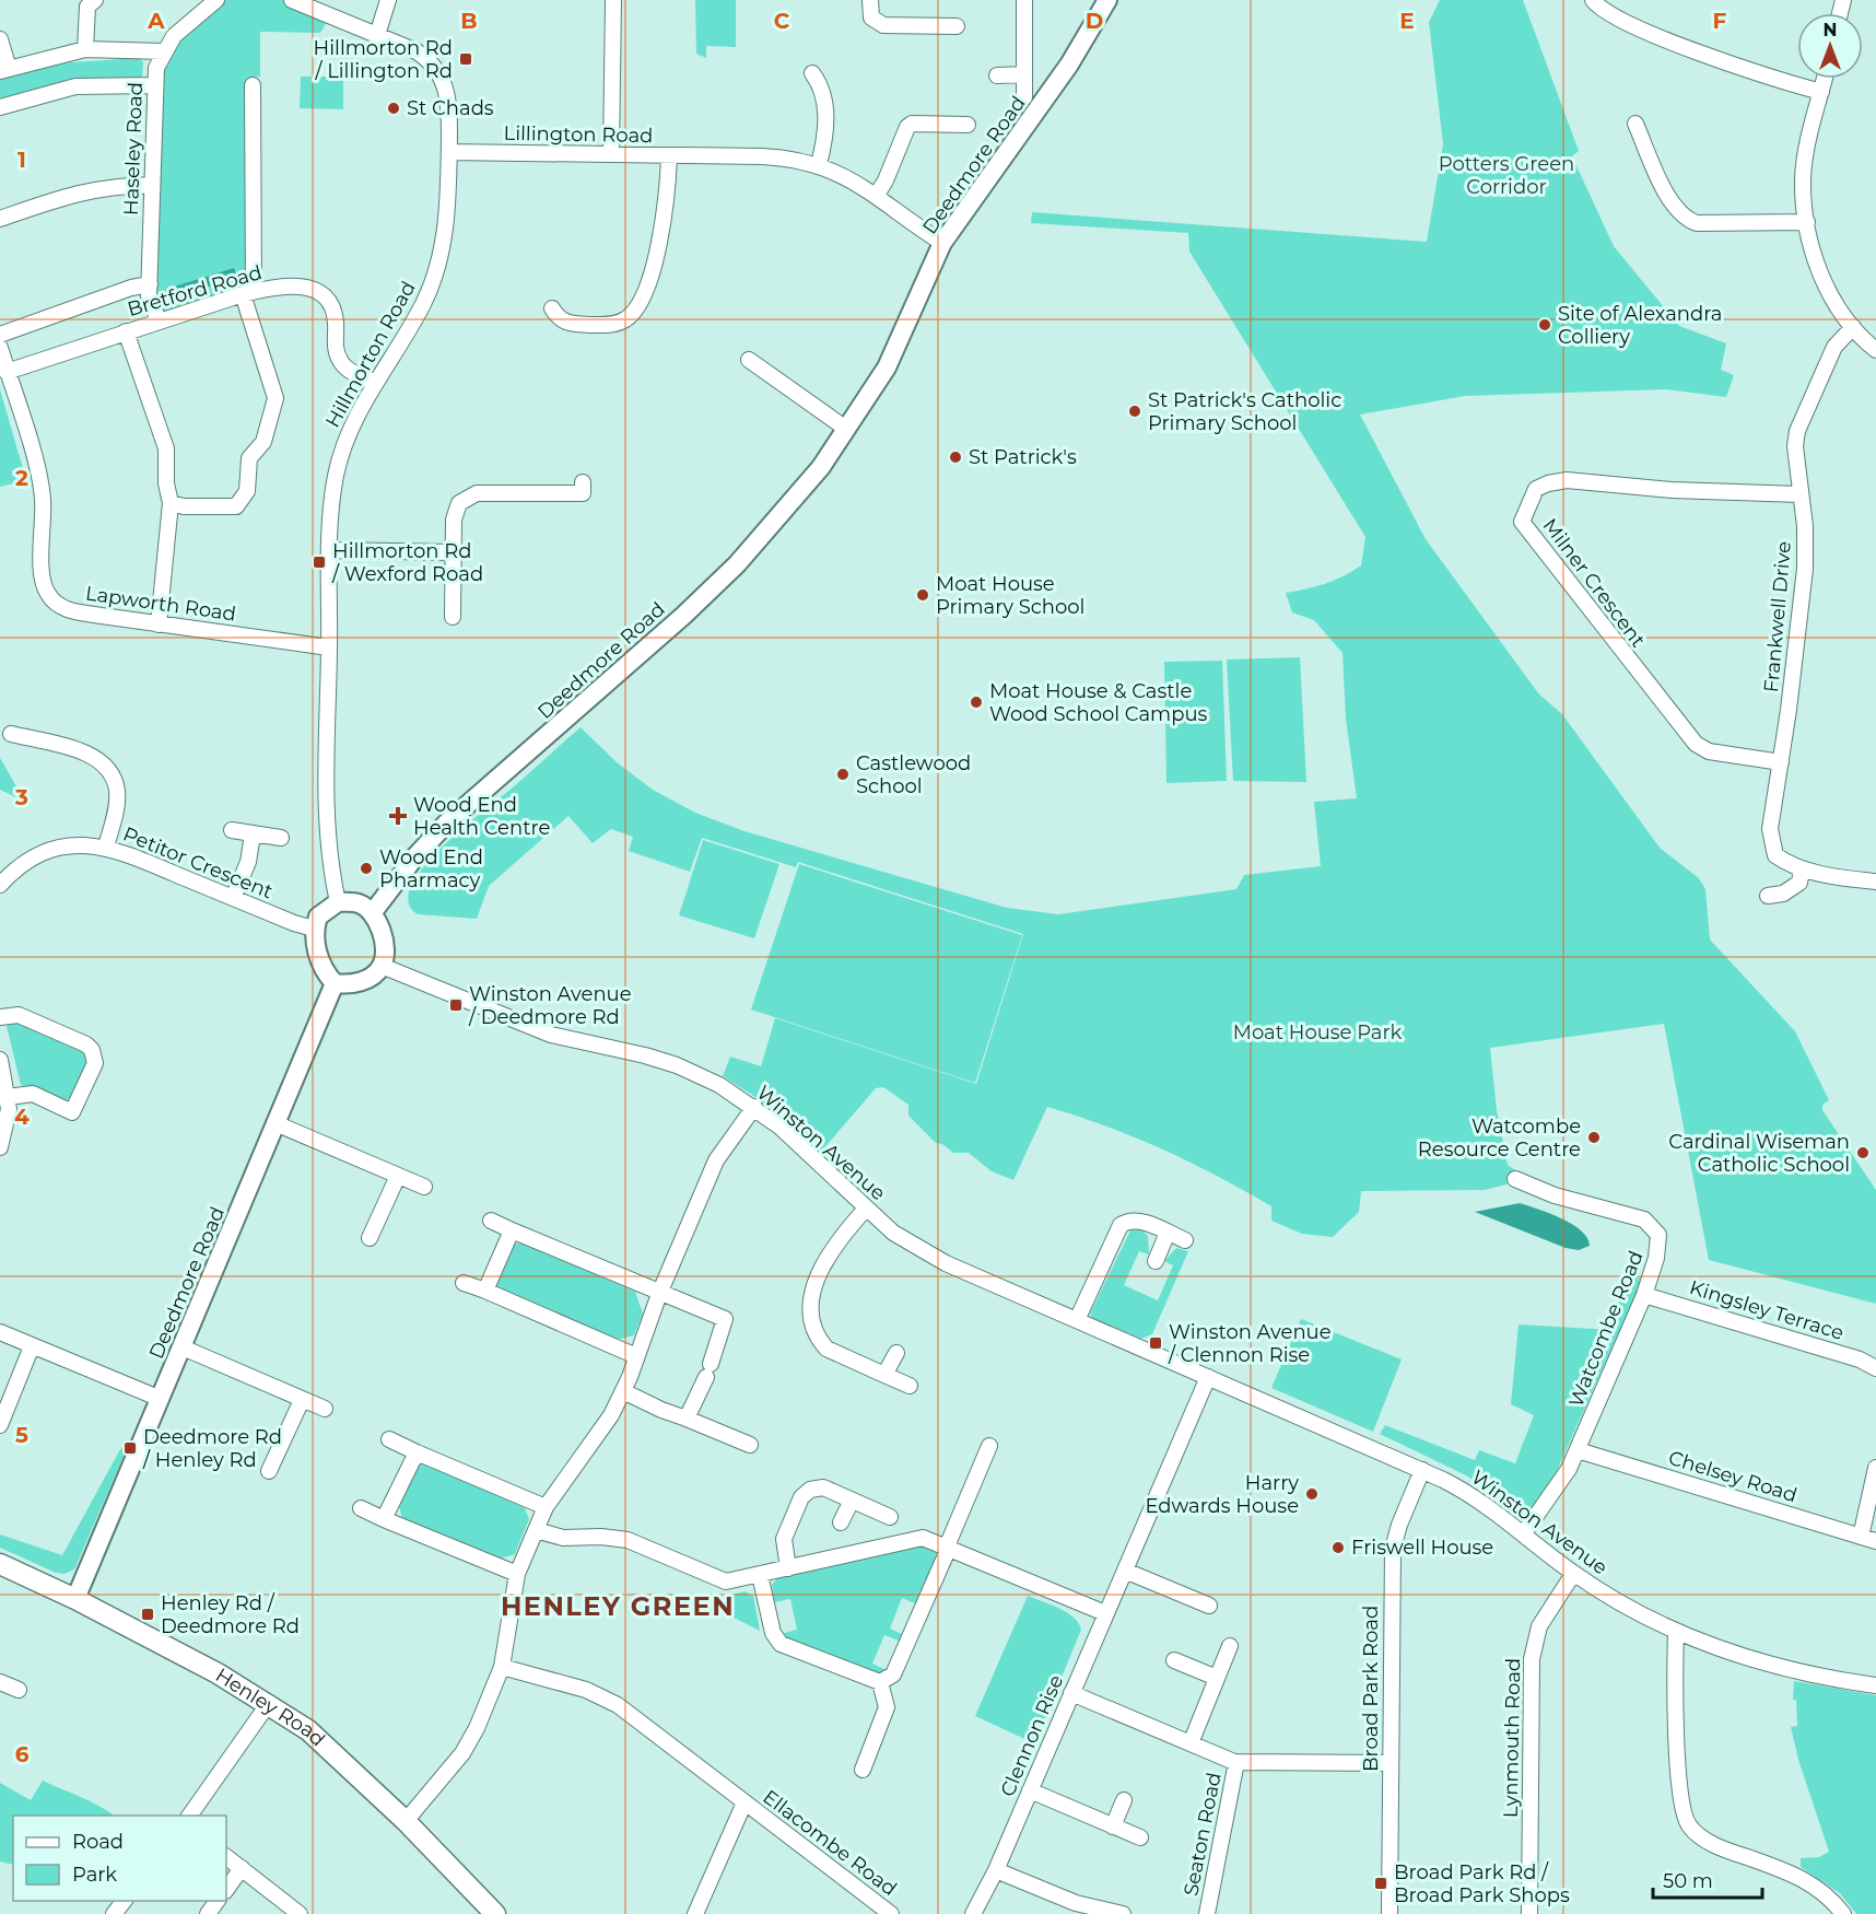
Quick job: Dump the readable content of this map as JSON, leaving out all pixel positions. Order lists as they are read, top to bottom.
{
  "streets": {
    "main road": ["Henley Road"],
    "street": [
      "Lillington Road",
      "Haseley Road",
      "Deedmore Road",
      "Bretford Road",
      "Hillmorton Road",
      "Milner Crescent",
      "Lapworth Road",
      "Frankwell Drive",
      "Petitor Crescent",
      "Winston Avenue",
      "Kingsley Terrace",
      "Watcombe Road",
      "Chelsey Road",
      "Broad Park Road",
      "Clennon Rise",
      "Lynmouth Road",
      "Seaton Road",
      "Ellacombe Road"
    ]
  },
  "crossings": [
    ["Lillington Road", "Deedmore Road"],
    ["Lillington Road", "Hillmorton Road"],
    ["Haseley Road", "Bretford Road"],
    ["Deedmore Road", "Hillmorton Road"],
    ["Deedmore Road", "Petitor Crescent"],
    ["Deedmore Road", "Winston Avenue"],
    ["Deedmore Road", "Henley Road"],
    ["Bretford Road", "Hillmorton Road"],
    ["Bretford Road", "Lapworth Road"],
    ["Hillmorton Road", "Lapworth Road"],
    ["Hillmorton Road", "Petitor Crescent"],
    ["Hillmorton Road", "Winston Avenue"],
    ["Milner Crescent", "Frankwell Drive"],
    ["Petitor Crescent", "Winston Avenue"],
    ["Winston Avenue", "Watcombe Road"],
    ["Winston Avenue", "Broad Park Road"],
    ["Winston Avenue", "Clennon Rise"],
    ["Winston Avenue", "Lynmouth Road"],
    ["Kingsley Terrace", "Watcombe Road"],
    ["Watcombe Road", "Chelsey Road"]
  ],
  "districts": ["HENLEY GREEN"],
  "parks": ["Potters Green Corridor", "Moat House Park"],
  "places": {
    "transit": [
      "Hillmorton Rd / Lillington Rd",
      "Hillmorton Rd / Wexford Road",
      "Winston Avenue / Deedmore Rd",
      "Winston Avenue / Clennon Rise",
      "Deedmore Rd / Henley Rd",
      "Henley Rd / Deedmore Rd",
      "Broad Park Rd / Broad Park Shops"
    ],
    "other": [
      "St Chads",
      "Site of Alexandra Colliery",
      "St Patrick's Catholic Primary School",
      "St Patrick's",
      "Moat House Primary School",
      "Moat House & Castle Wood School Campus",
      "Castlewood School",
      "Wood End Pharmacy",
      "Watcombe Resource Centre",
      "Cardinal Wiseman Catholic School",
      "Harry Edwards House",
      "Friswell House"
    ],
    "health": ["Wood End Health Centre"]
  },
  "legend": ["Road", "Park"],
  "scale_bar": "50 m",
  "north": "top",
  "grid": {
    "columns": [
      "A",
      "B",
      "C",
      "D",
      "E",
      "F"
    ],
    "rows": [
      "1",
      "2",
      "3",
      "4",
      "5",
      "6"
    ]
  }
}
